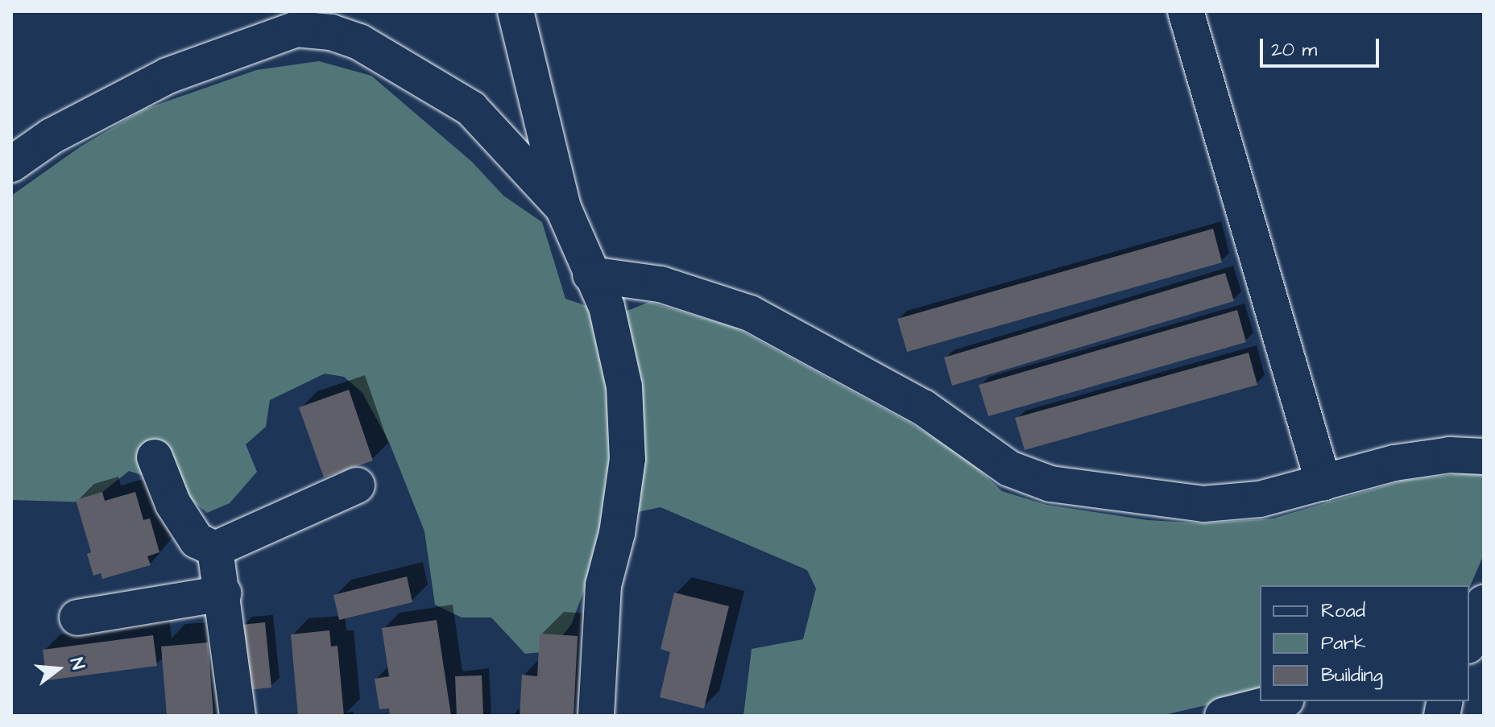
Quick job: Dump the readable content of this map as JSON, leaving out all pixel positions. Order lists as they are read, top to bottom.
{
  "legend": ["Road", "Park", "Building"],
  "scale_bar": "20 m",
  "north": "right"
}
